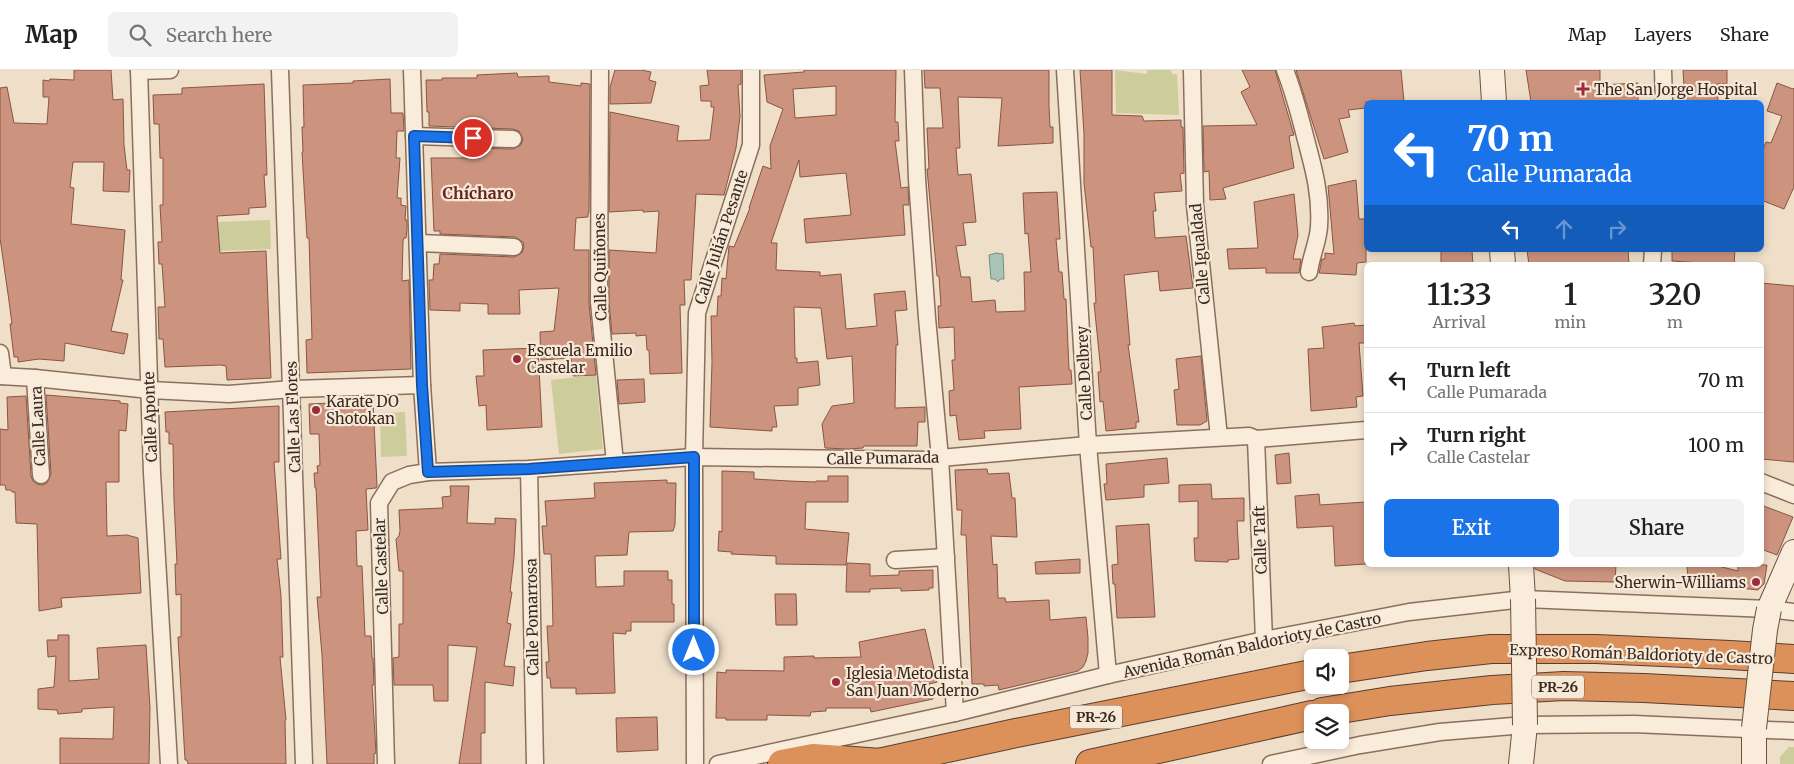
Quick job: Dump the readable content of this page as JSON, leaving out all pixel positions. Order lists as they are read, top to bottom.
{
  "streets": {
    "highway": ["Expreso Román Baldorioty de Castro", "PR-26"],
    "street": [
      "Calle Julián Pesante",
      "Calle Igualdad",
      "Calle Quiñones",
      "Calle Delbrey",
      "Calle Aponte",
      "Calle Las Flores",
      "Calle Laura",
      "Calle Pumarada",
      "Calle Taft",
      "Calle Castelar",
      "Calle Pomarrosa",
      "Avenida Román Baldorioty de Castro"
    ]
  },
  "crossings": [
    ["Calle Julián Pesante", "Calle Pumarada"],
    ["Calle Igualdad", "Calle Pumarada"],
    ["Calle Quiñones", "Calle Pumarada"],
    ["Calle Delbrey", "Calle Pumarada"],
    ["Calle Delbrey", "Avenida Román Baldorioty de Castro"],
    ["Calle Pumarada", "Calle Taft"],
    ["Calle Pumarada", "Calle Castelar"],
    ["Calle Pumarada", "Calle Pomarrosa"],
    ["Calle Taft", "Avenida Román Baldorioty de Castro"]
  ],
  "districts": ["Chícharo"],
  "places": {
    "health": ["The San Jorge Hospital"],
    "other": [
      "Escuela Emilio Castelar",
      "Karate DO Shotokan",
      "Sherwin-Williams",
      "Iglesia Metodista San Juan Moderno"
    ]
  },
  "page": {
    "header": "Map",
    "search": "Search here",
    "nav": ["Map", "Layers", "Share"],
    "turn": ["70 m", "Calle Pumarada"],
    "eta": [
      "11:33",
      "Arrival",
      "1",
      "min",
      "320",
      "m"
    ],
    "list": [
      {
        "name": "Turn left",
        "note": "Calle Pumarada",
        "value": "70 m"
      },
      {
        "name": "Turn right",
        "note": "Calle Castelar",
        "value": "100 m"
      }
    ],
    "buttons": ["Exit", "Share"]
  }
}
